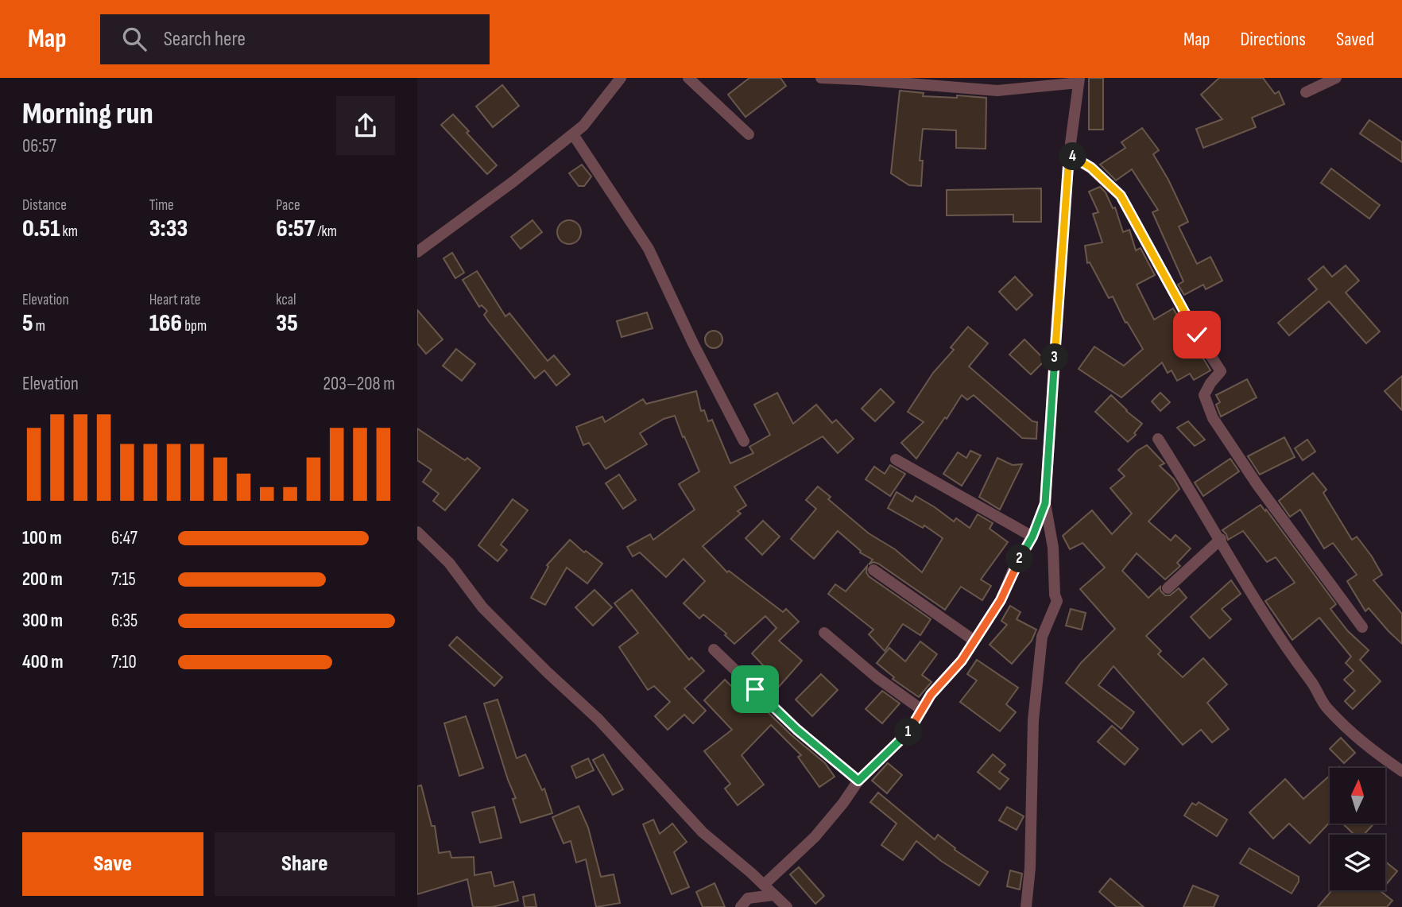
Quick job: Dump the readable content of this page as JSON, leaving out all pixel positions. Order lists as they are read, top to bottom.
{
  "north": "top",
  "page": {
    "header": "Map",
    "search": "Search here",
    "nav": ["Map", "Directions", "Saved"],
    "heading": ["Morning run", "06:57"],
    "pins": [
      "4",
      "3",
      "2",
      "1"
    ],
    "stats": [
      ["Distance", "0.51 km"],
      ["Time", "3:33"],
      ["Pace", "6:57 /km"],
      ["Elevation", "5 m"],
      ["Heart rate", "166 bpm"],
      ["kcal", "35"]
    ],
    "chart": ["Elevation", "203–208 m"],
    "list": [
      {
        "name": "100 m",
        "note": "6:47"
      },
      {
        "name": "200 m",
        "note": "7:15"
      },
      {
        "name": "300 m",
        "note": "6:35"
      },
      {
        "name": "400 m",
        "note": "7:10"
      }
    ],
    "buttons": ["Save", "Share"]
  }
}
